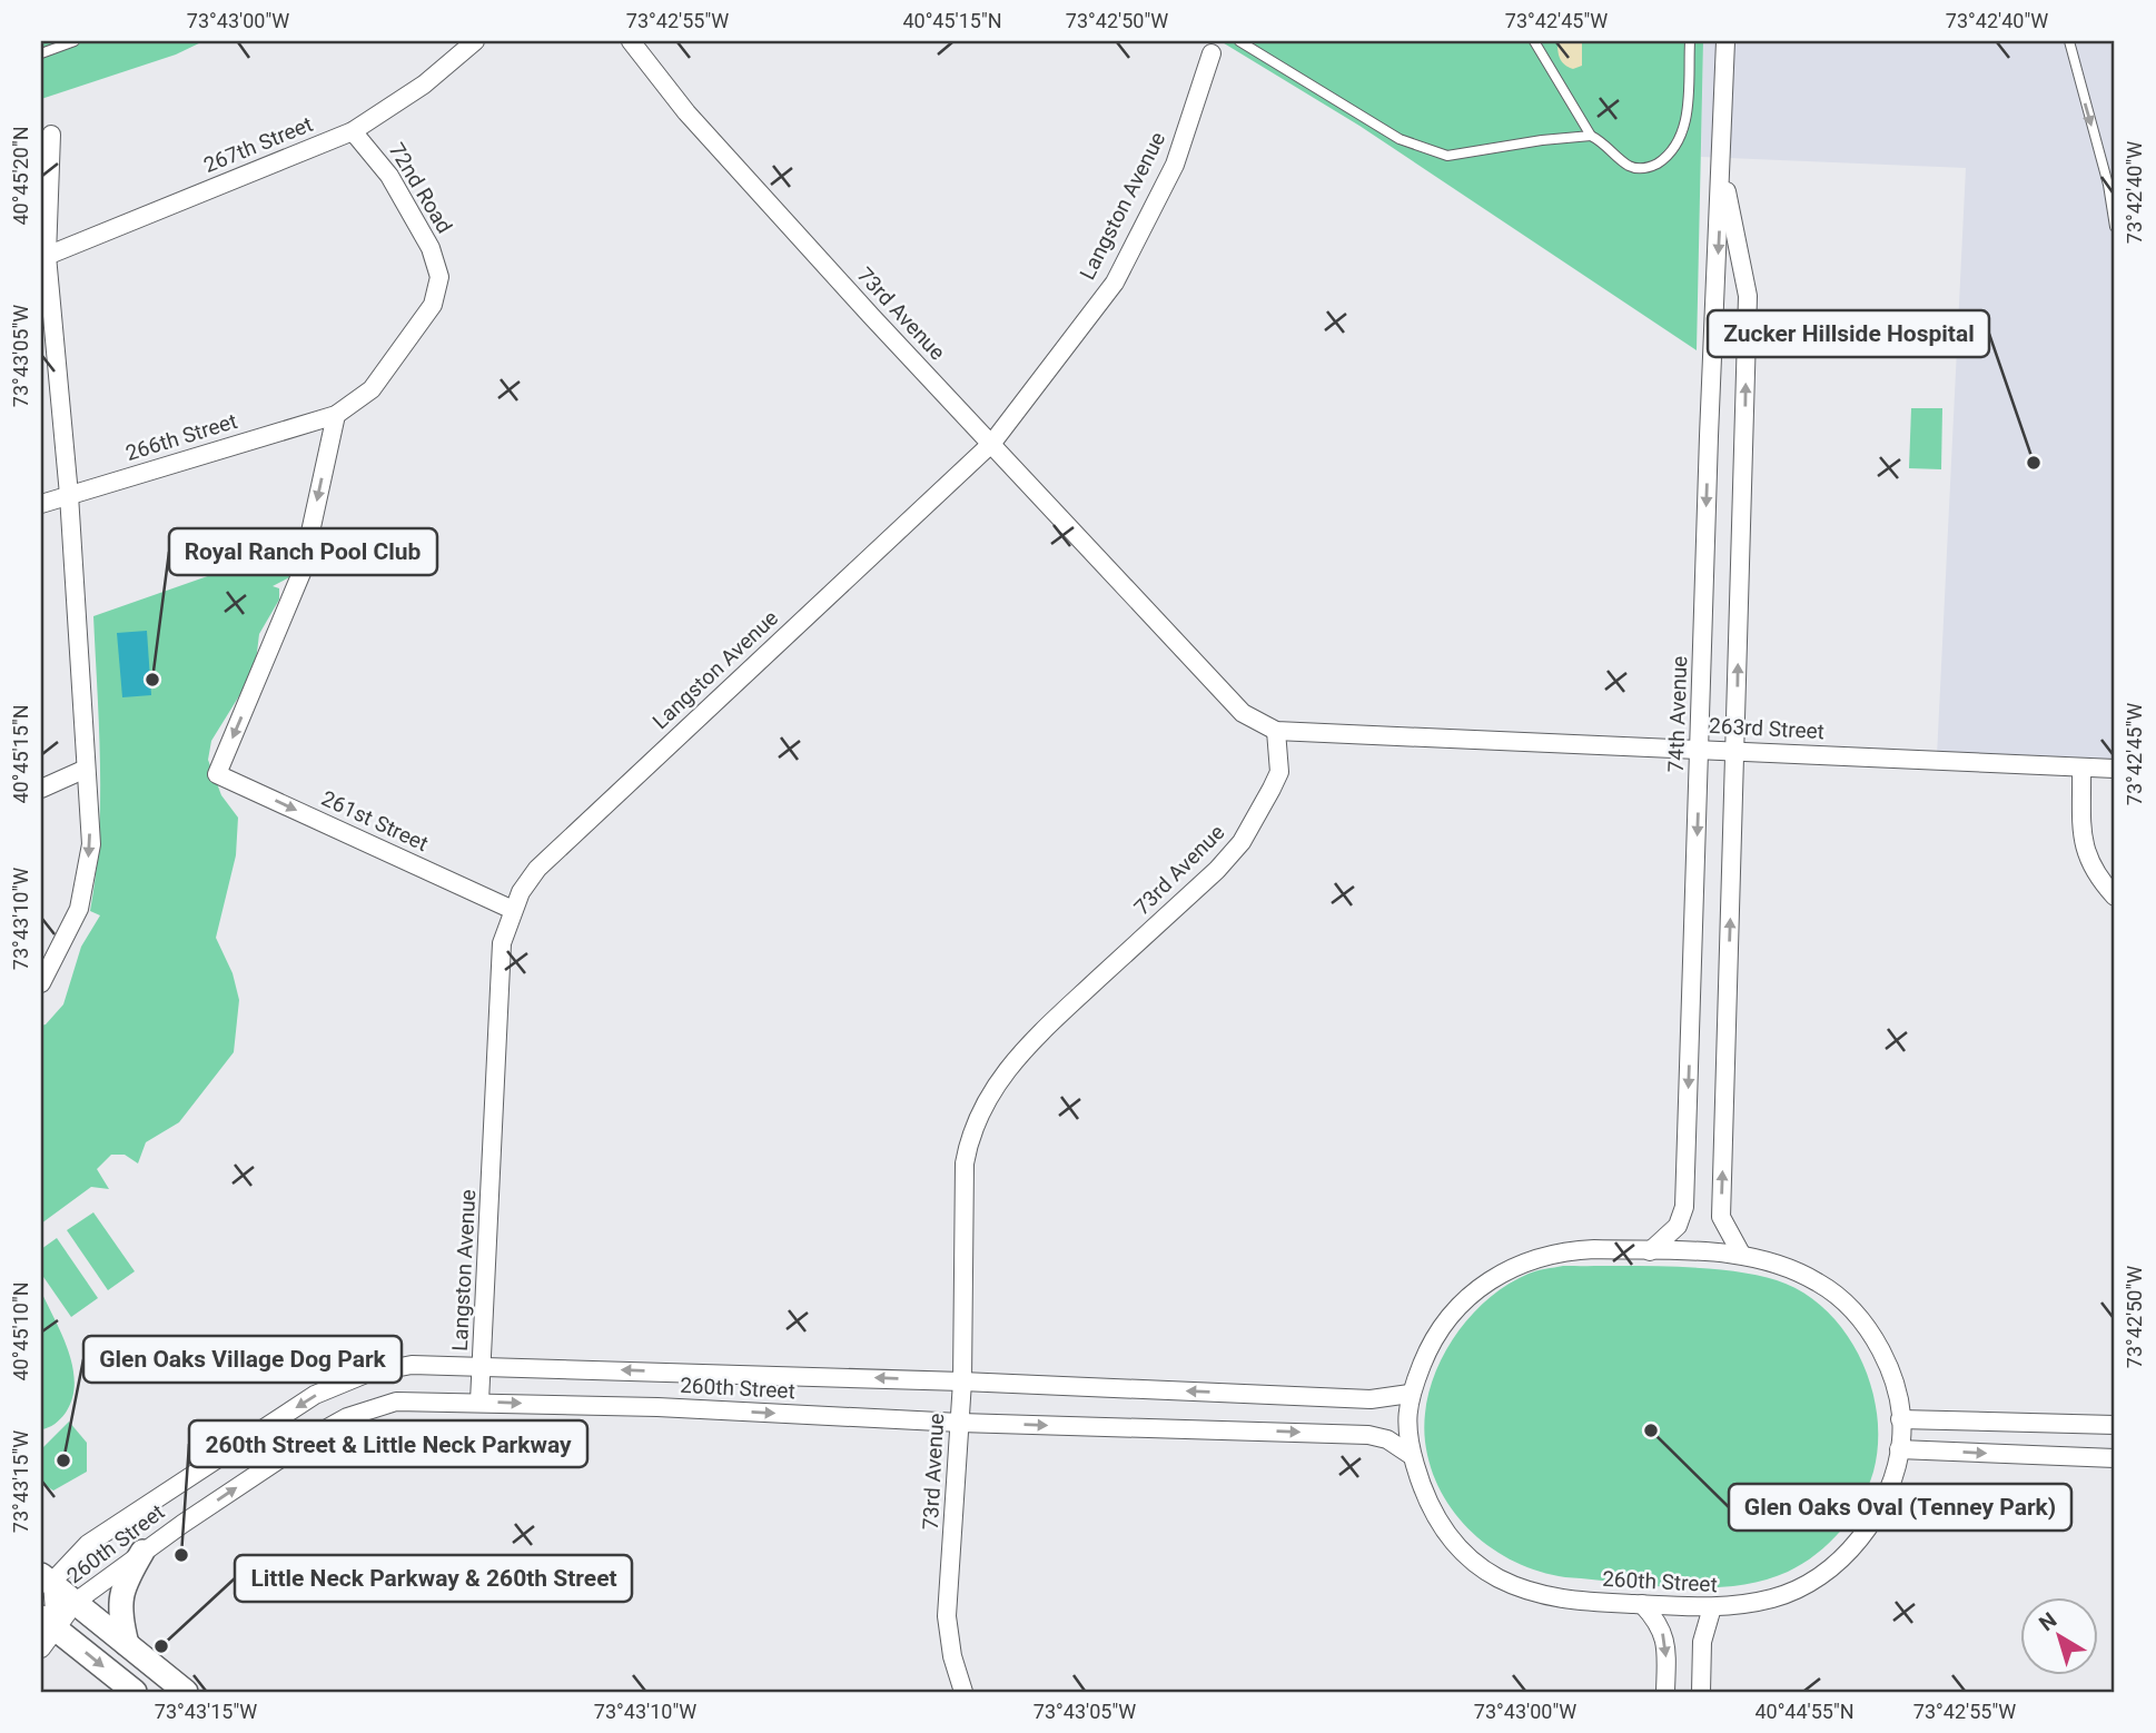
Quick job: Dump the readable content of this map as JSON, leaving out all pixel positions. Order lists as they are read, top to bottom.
{
  "streets": {
    "street": [
      "267th Street",
      "72nd Road",
      "Langston Avenue",
      "73rd Avenue",
      "266th Street",
      "74th Avenue",
      "263rd Street",
      "261st Street",
      "260th Street"
    ]
  },
  "crossings": [
    ["267th Street", "72nd Road"],
    ["72nd Road", "266th Street"],
    ["72nd Road", "261st Street"],
    ["Langston Avenue", "73rd Avenue"],
    ["Langston Avenue", "261st Street"],
    ["Langston Avenue", "260th Street"],
    ["73rd Avenue", "263rd Street"],
    ["73rd Avenue", "260th Street"],
    ["266th Street", "261st Street"],
    ["74th Avenue", "263rd Street"],
    ["74th Avenue", "260th Street"]
  ],
  "places": [
    "Zucker Hillside Hospital",
    "Royal Ranch Pool Club",
    "Glen Oaks Oval (Tenney Park)",
    "Glen Oaks Village Dog Park",
    "260th Street & Little Neck Parkway",
    "Little Neck Parkway & 260th Street"
  ],
  "north": "top left",
  "coordinates": [
    "73°43'00\"W",
    "73°42'55\"W",
    "40°45'15\"N",
    "73°42'50\"W",
    "73°42'45\"W",
    "73°42'40\"W",
    "40°45'20\"N",
    "73°43'05\"W",
    "73°43'10\"W",
    "40°45'10\"N",
    "73°43'15\"W",
    "40°44'55\"N"
  ]
}
